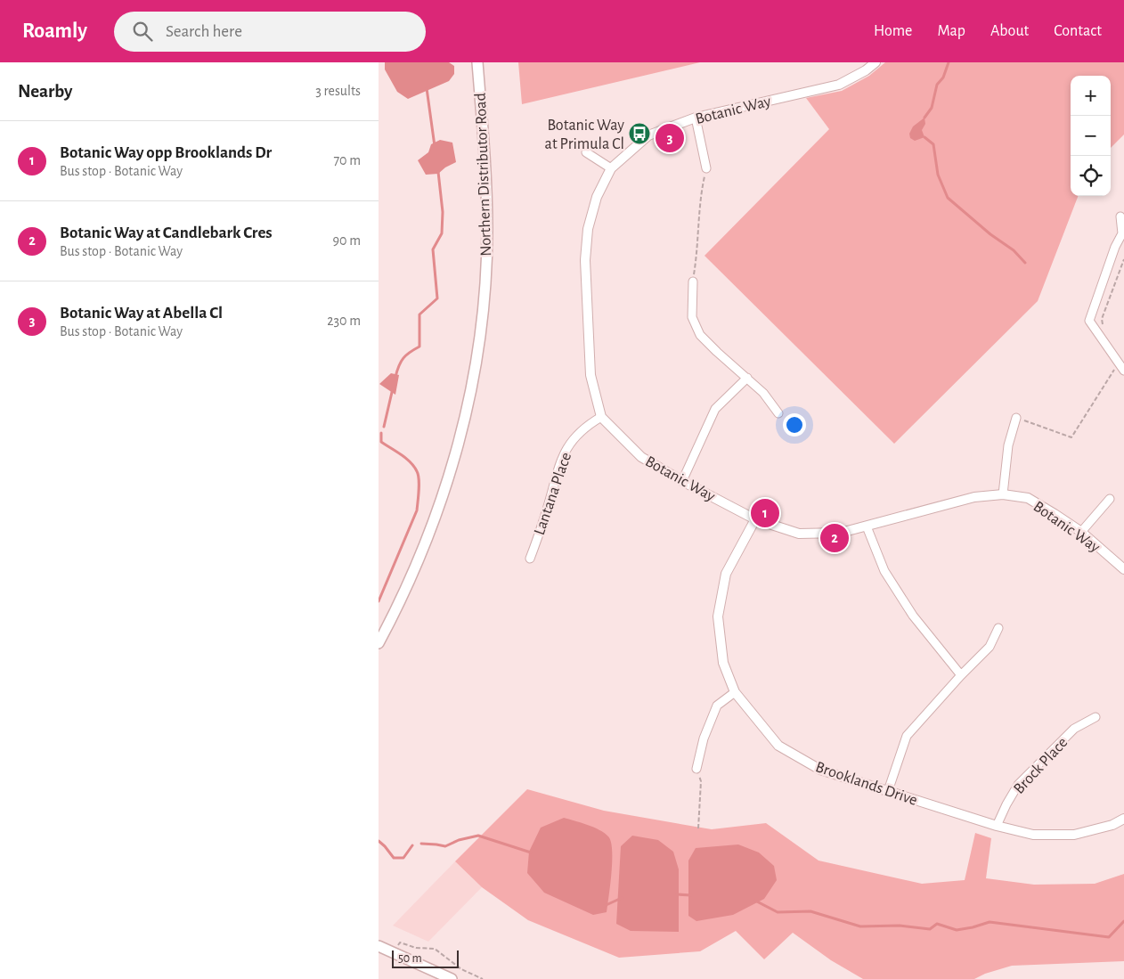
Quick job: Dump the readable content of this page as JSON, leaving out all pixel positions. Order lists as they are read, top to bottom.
{
  "streets": {
    "main road": ["Northern Distributor Road"],
    "street": [
      "Botanic Way",
      "Lantana Place",
      "Brock Place",
      "Brooklands Drive"
    ]
  },
  "crossings": [
    ["Botanic Way", "Lantana Place"],
    ["Botanic Way", "Brooklands Drive"],
    ["Brock Place", "Brooklands Drive"]
  ],
  "places": {
    "bus stop": ["Botanic Way at Primula Cl"]
  },
  "scale_bar": "50 m",
  "page": {
    "header": "Roamly",
    "search": "Search here",
    "nav": [
      "Home",
      "Map",
      "About",
      "Contact"
    ],
    "heading": ["Nearby", "3 results"],
    "map_buttons": ["+", "−"],
    "list": [
      {
        "mark": "1",
        "name": "Botanic Way opp Brooklands Dr",
        "note": "Bus stop · Botanic Way",
        "value": "70 m"
      },
      {
        "mark": "2",
        "name": "Botanic Way at Candlebark Cres",
        "note": "Bus stop · Botanic Way",
        "value": "90 m"
      },
      {
        "mark": "3",
        "name": "Botanic Way at Abella Cl",
        "note": "Bus stop · Botanic Way",
        "value": "230 m"
      }
    ],
    "pins": ["3", "1", "2"],
    "scale": "50 m"
  }
}
